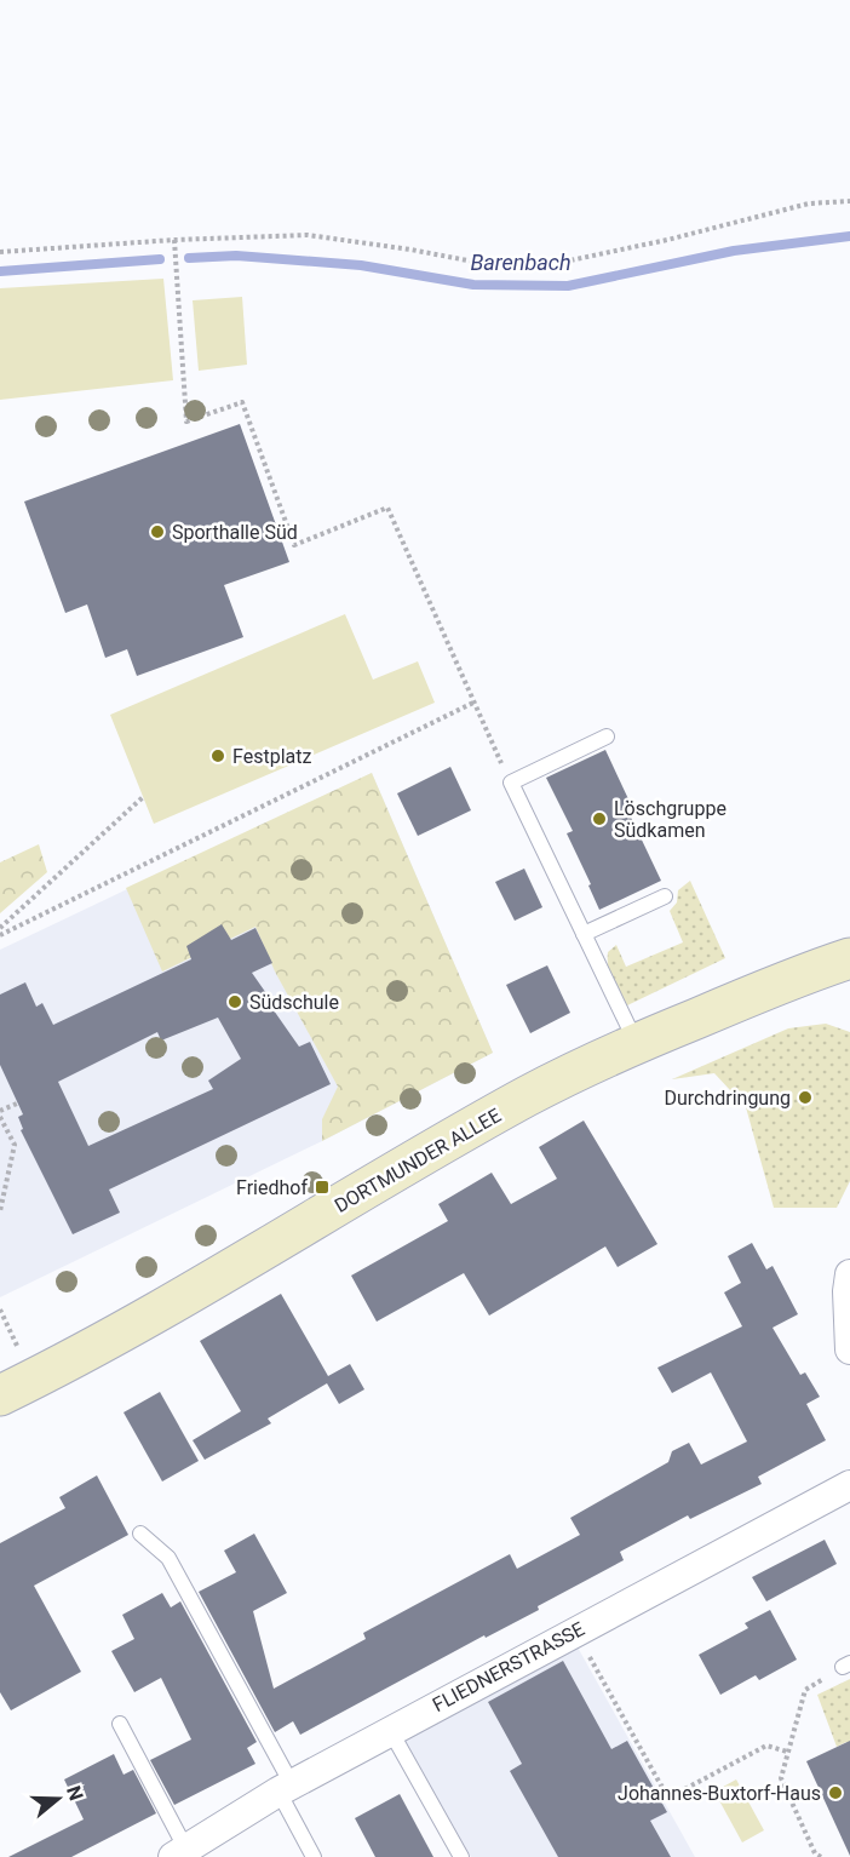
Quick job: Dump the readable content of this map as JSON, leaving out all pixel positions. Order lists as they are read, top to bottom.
{
  "streets": {
    "main road": ["DORTMUNDER ALLEE"],
    "street": ["FLIEDNERSTRASSE"]
  },
  "water": ["Barenbach"],
  "places": {
    "other": [
      "Sporthalle Süd",
      "Festplatz",
      "Löschgruppe Südkamen",
      "Südschule",
      "Durchdringung",
      "Johannes-Buxtorf-Haus"
    ],
    "transit": ["Friedhof"]
  },
  "north": "right"
}
